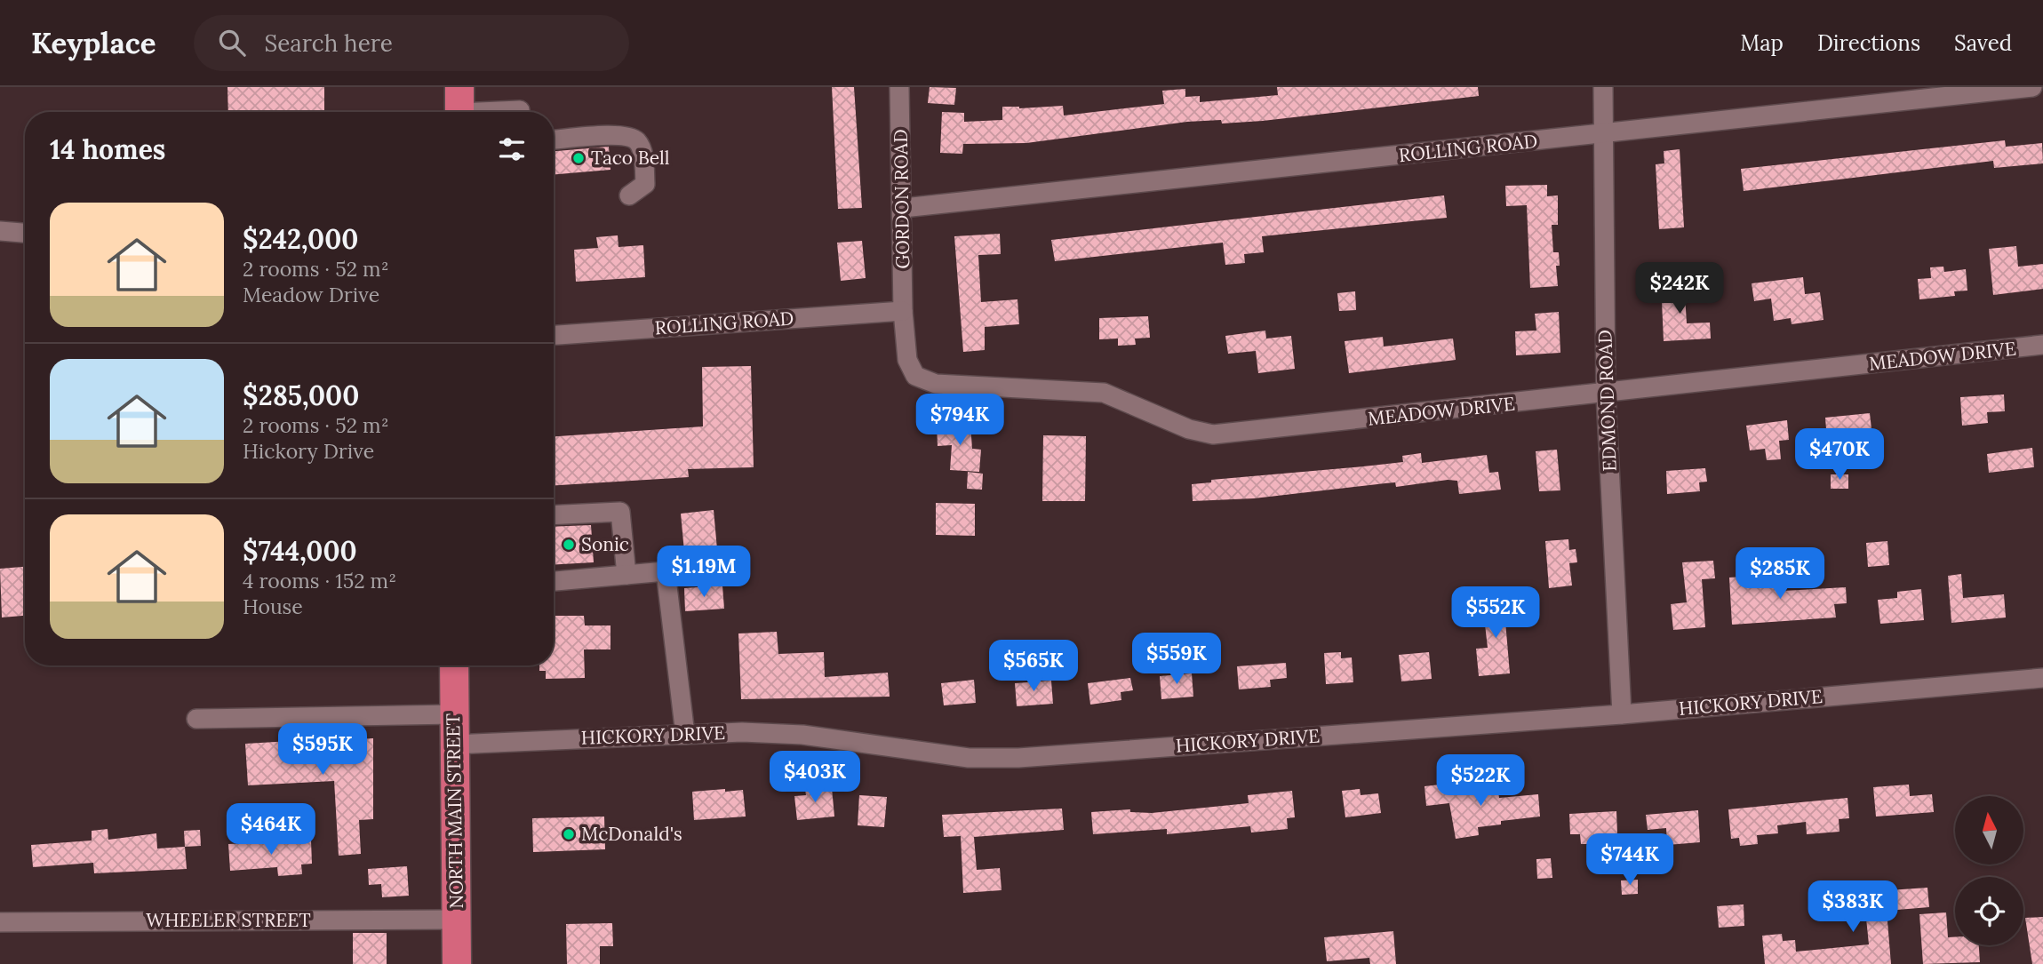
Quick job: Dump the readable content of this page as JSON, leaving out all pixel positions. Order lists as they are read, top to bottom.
{
  "streets": {
    "highway": ["NORTH MAIN STREET"],
    "street": [
      "ROLLING ROAD",
      "GORDON ROAD",
      "MEADOW DRIVE",
      "EDMOND ROAD",
      "HICKORY DRIVE",
      "WHEELER STREET"
    ]
  },
  "crossings": [
    ["ROLLING ROAD", "GORDON ROAD"],
    ["ROLLING ROAD", "MEADOW DRIVE"],
    ["ROLLING ROAD", "EDMOND ROAD"],
    ["GORDON ROAD", "MEADOW DRIVE"],
    ["MEADOW DRIVE", "EDMOND ROAD"],
    ["EDMOND ROAD", "HICKORY DRIVE"],
    ["HICKORY DRIVE", "NORTH MAIN STREET"],
    ["NORTH MAIN STREET", "WHEELER STREET"]
  ],
  "places": ["Taco Bell", "Sonic", "McDonald's"],
  "north": "top",
  "page": {
    "header": "Keyplace",
    "search": "Search here",
    "nav": ["Map", "Directions", "Saved"],
    "heading": "14 homes",
    "list": [
      {
        "name": "$242,000",
        "note": "2 rooms · 52 m² · Meadow Drive"
      },
      {
        "name": "$285,000",
        "note": "2 rooms · 52 m² · Hickory Drive"
      },
      {
        "name": "$744,000",
        "note": "4 rooms · 152 m² · House"
      }
    ],
    "price": [
      "$242K",
      "$794K",
      "$470K",
      "$1.19M",
      "$285K",
      "$552K",
      "$559K",
      "$565K",
      "$595K",
      "$403K",
      "$522K",
      "$464K",
      "$744K",
      "$383K"
    ]
  }
}
